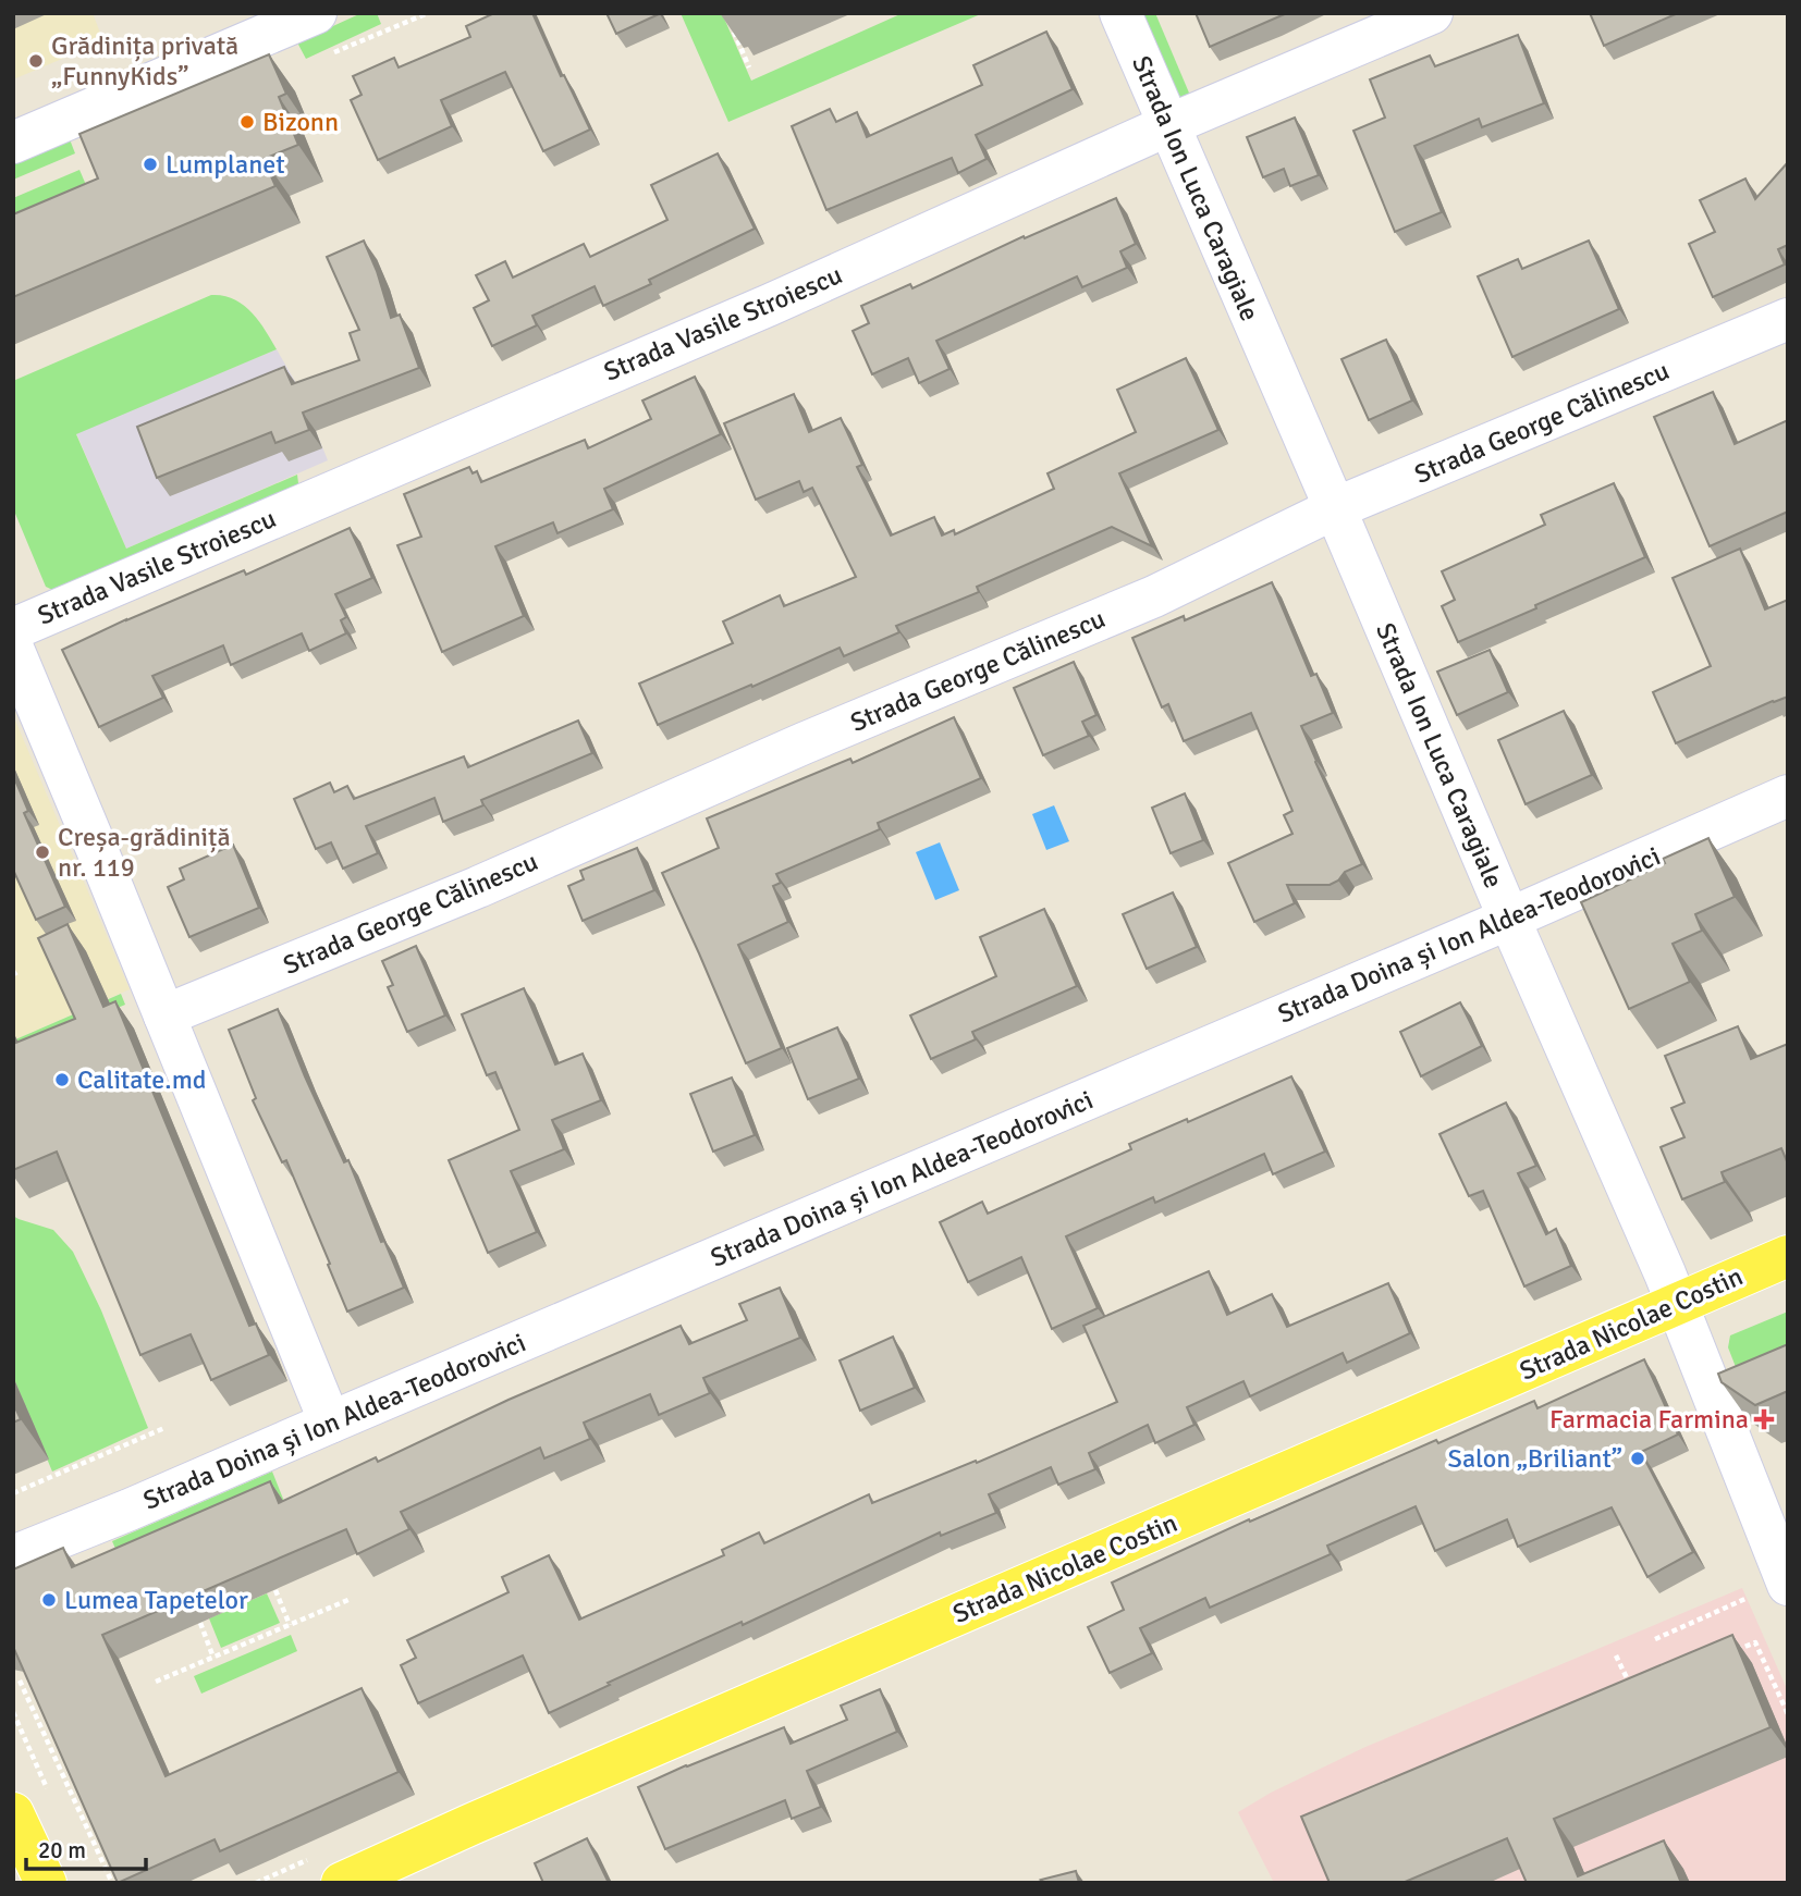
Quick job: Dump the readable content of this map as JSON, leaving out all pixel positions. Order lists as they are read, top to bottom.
{
  "streets": {
    "main road": ["Strada Nicolae Costin"],
    "street": [
      "Strada Ion Luca Caragiale",
      "Strada Vasile Stroiescu",
      "Strada George Călinescu",
      "Strada Doina și Ion Aldea-Teodorovici"
    ]
  },
  "crossings": [
    ["Strada Ion Luca Caragiale", "Strada Vasile Stroiescu"],
    ["Strada Ion Luca Caragiale", "Strada George Călinescu"],
    ["Strada Ion Luca Caragiale", "Strada Doina și Ion Aldea-Teodorovici"],
    ["Strada Ion Luca Caragiale", "Strada Nicolae Costin"]
  ],
  "places": {
    "other": [
      "Grădinița privată „FunnyKids”",
      "Bizonn",
      "Lumplanet",
      "Creșa-grădiniță nr. 119",
      "Calitate.md",
      "Salon „Briliant”",
      "Lumea Tapetelor"
    ],
    "health": ["Farmacia Farmina"]
  },
  "scale_bar": "20 m"
}
